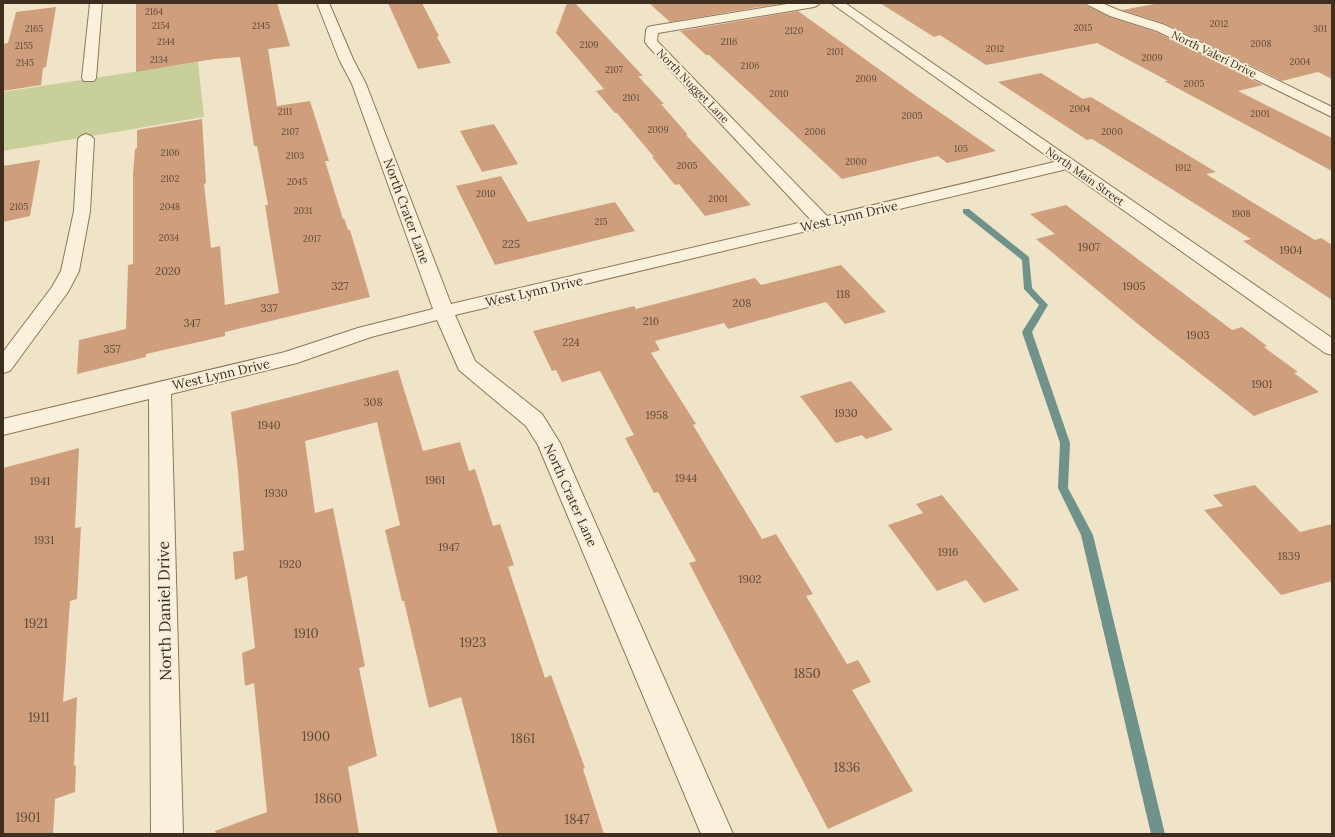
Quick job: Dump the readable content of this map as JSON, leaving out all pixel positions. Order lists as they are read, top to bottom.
{
  "streets": {
    "street": [
      "North Valeri Drive",
      "North Nugget Lane",
      "North Main Street",
      "North Crater Lane",
      "West Lynn Drive",
      "North Daniel Drive"
    ]
  },
  "crossings": [
    ["North Nugget Lane", "West Lynn Drive"],
    ["North Main Street", "West Lynn Drive"],
    ["North Crater Lane", "West Lynn Drive"],
    ["West Lynn Drive", "North Daniel Drive"]
  ],
  "house_numbers": [
    "2164",
    "2012",
    "2154",
    "2145",
    "2015",
    "2165",
    "301",
    "2120",
    "2144",
    "2116",
    "2008",
    "2109",
    "2155",
    "2012",
    "2101",
    "2009",
    "2134",
    "2004",
    "2145",
    "2106",
    "2107",
    "2009",
    "2005",
    "2010",
    "2101",
    "2004",
    "2111",
    "2001",
    "2005",
    "2009",
    "2107",
    "2006",
    "2000",
    "105",
    "2106",
    "2103",
    "2000",
    "2005",
    "1912",
    "2102",
    "2045",
    "2010",
    "2001",
    "2105",
    "2048",
    "2031",
    "1908",
    "215",
    "2034",
    "2017",
    "225",
    "1907",
    "1904",
    "2020",
    "327",
    "1905",
    "118",
    "208",
    "337",
    "216",
    "347",
    "1903",
    "224",
    "357",
    "1901",
    "308",
    "1930",
    "1958",
    "1940",
    "1944",
    "1961",
    "1941",
    "1930",
    "1931",
    "1947",
    "1916",
    "1839",
    "1920",
    "1902",
    "1921",
    "1910",
    "1923",
    "1850",
    "1911",
    "1900",
    "1861",
    "1836",
    "1860",
    "1901",
    "1847"
  ]
}
